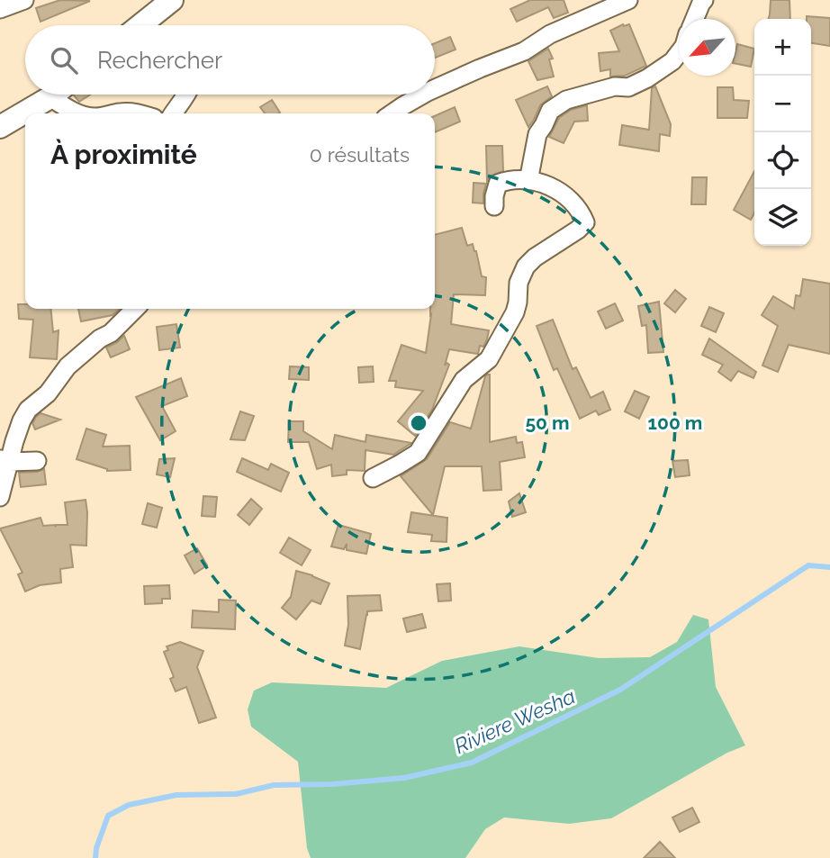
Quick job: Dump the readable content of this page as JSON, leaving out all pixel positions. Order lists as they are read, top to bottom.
{
  "water": ["Riviere Wesha"],
  "north": "bottom left",
  "page": {
    "map_buttons": ["+", "−"],
    "search": "Rechercher",
    "heading": ["À proximité", "0 résultats"]
  },
  "rings": ["50 m", "100 m"]
}
